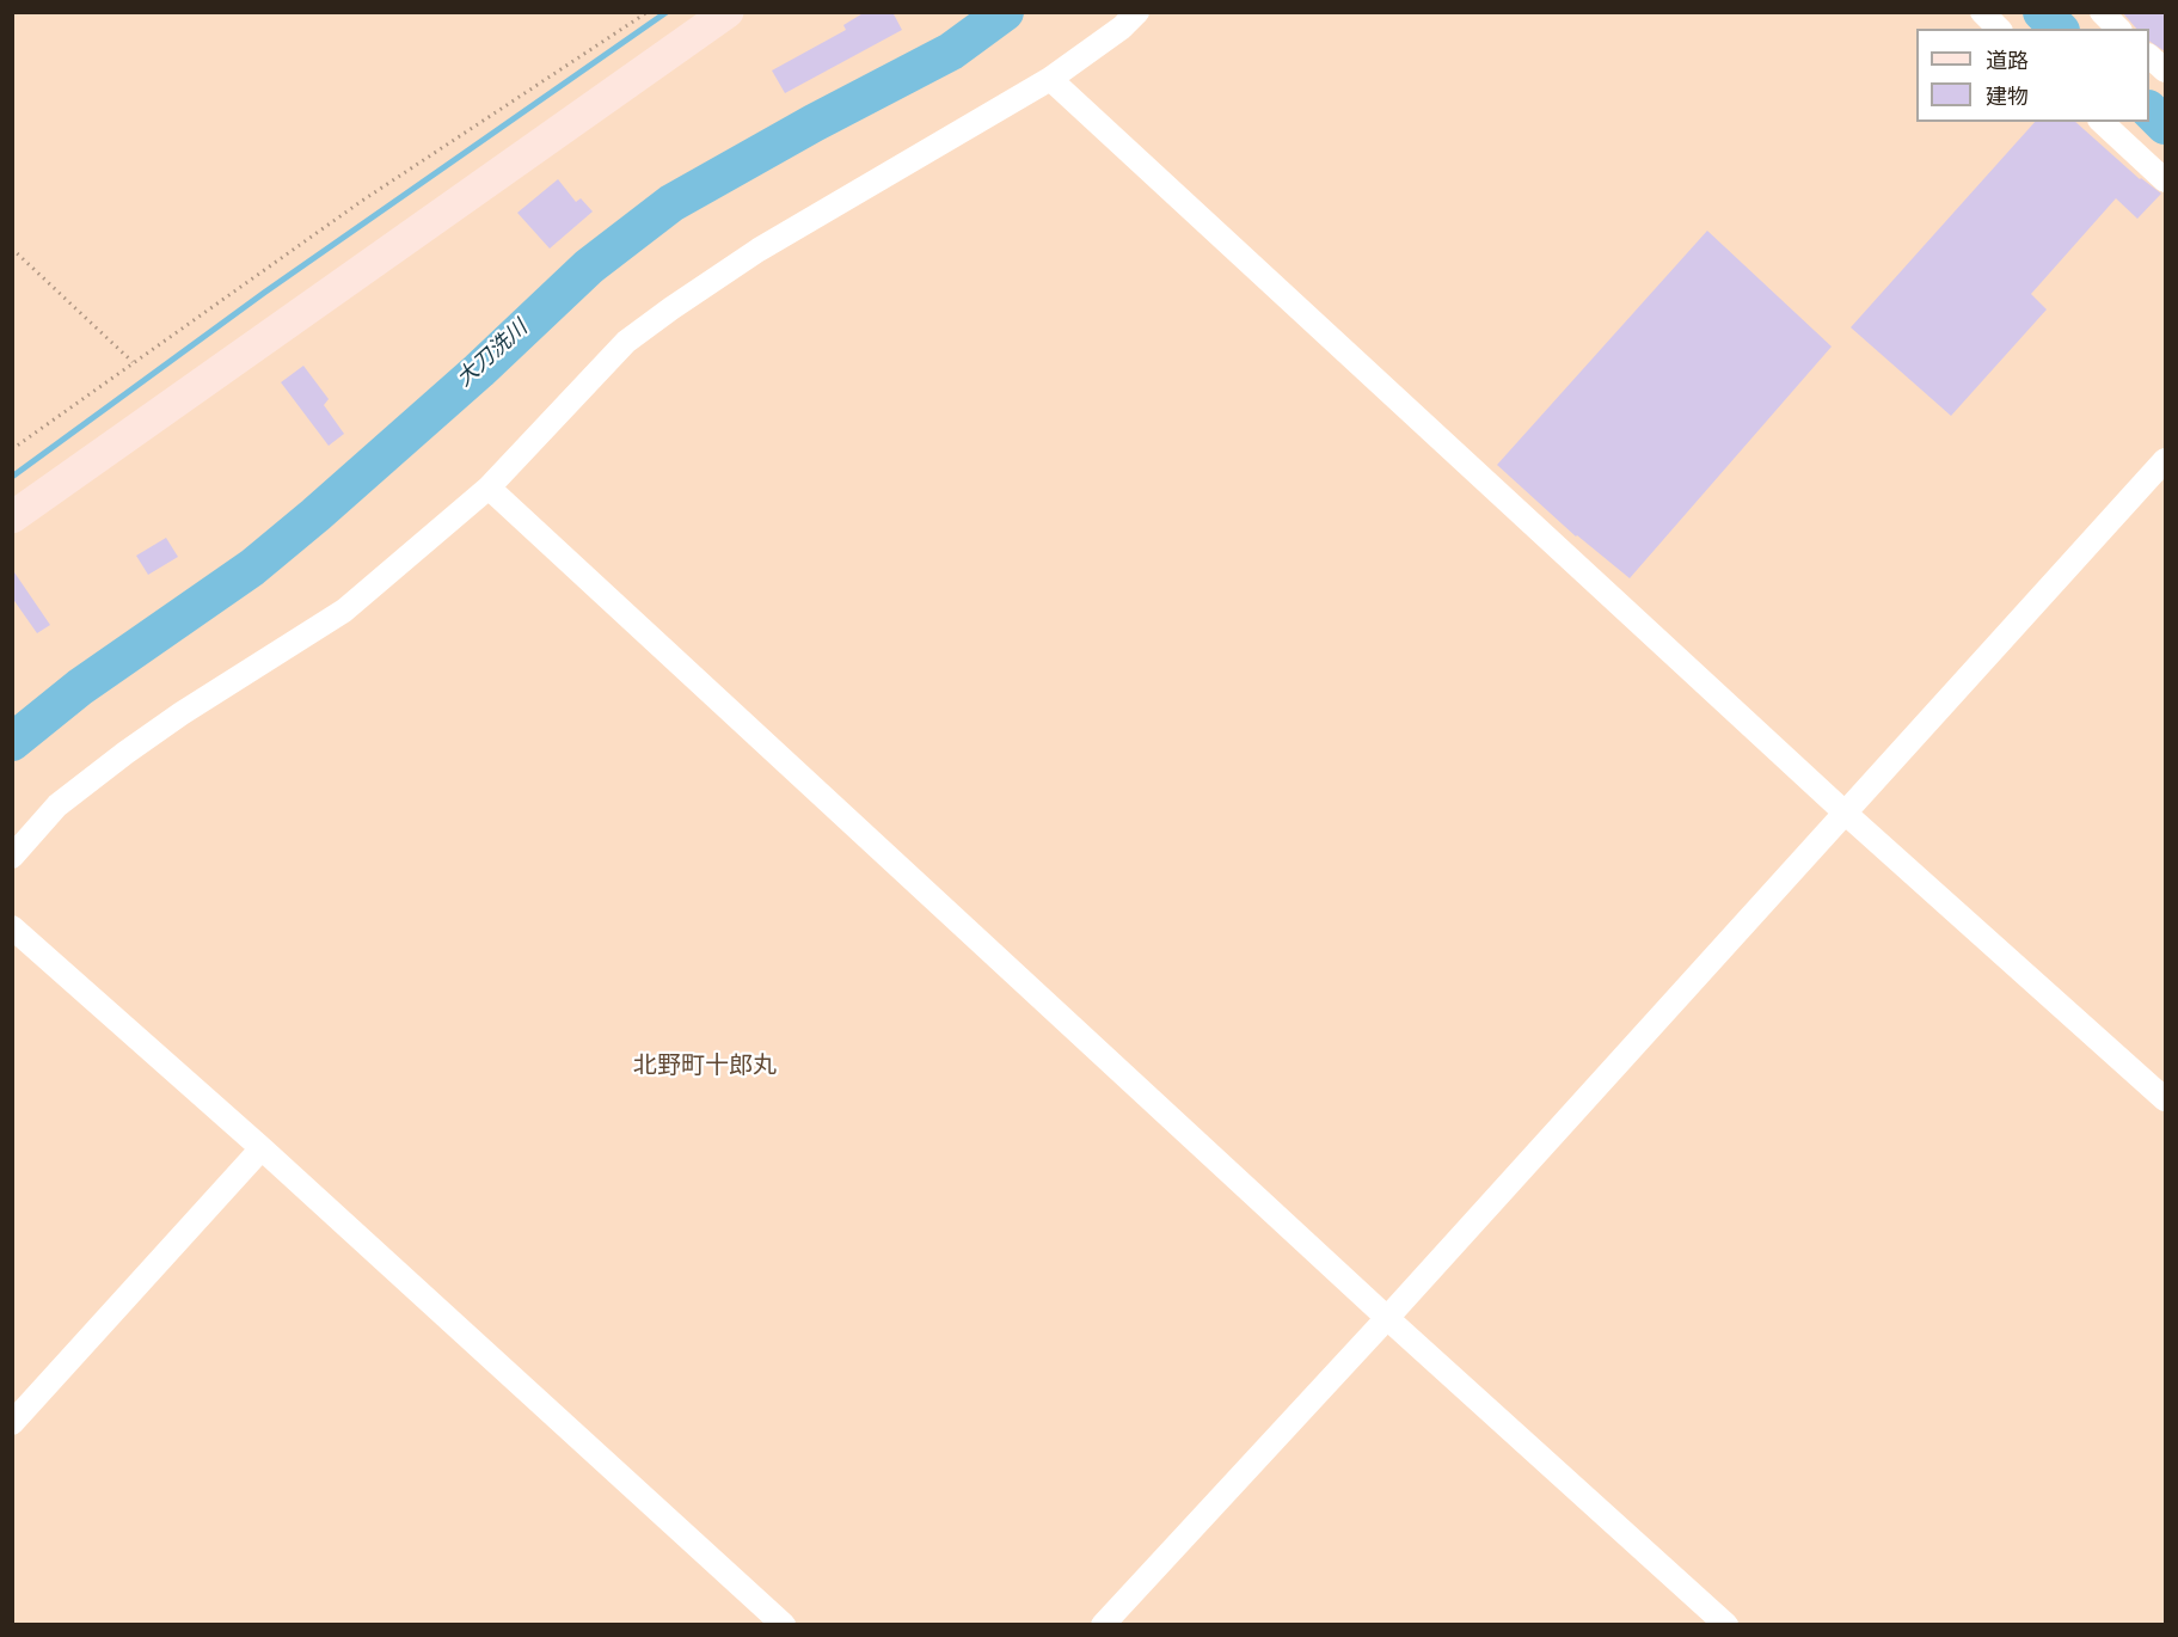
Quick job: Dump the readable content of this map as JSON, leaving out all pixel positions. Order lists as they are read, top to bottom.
{
  "districts": ["北野町十郎丸"],
  "water": ["大刀洗川"],
  "legend": ["道路", "建物"]
}
